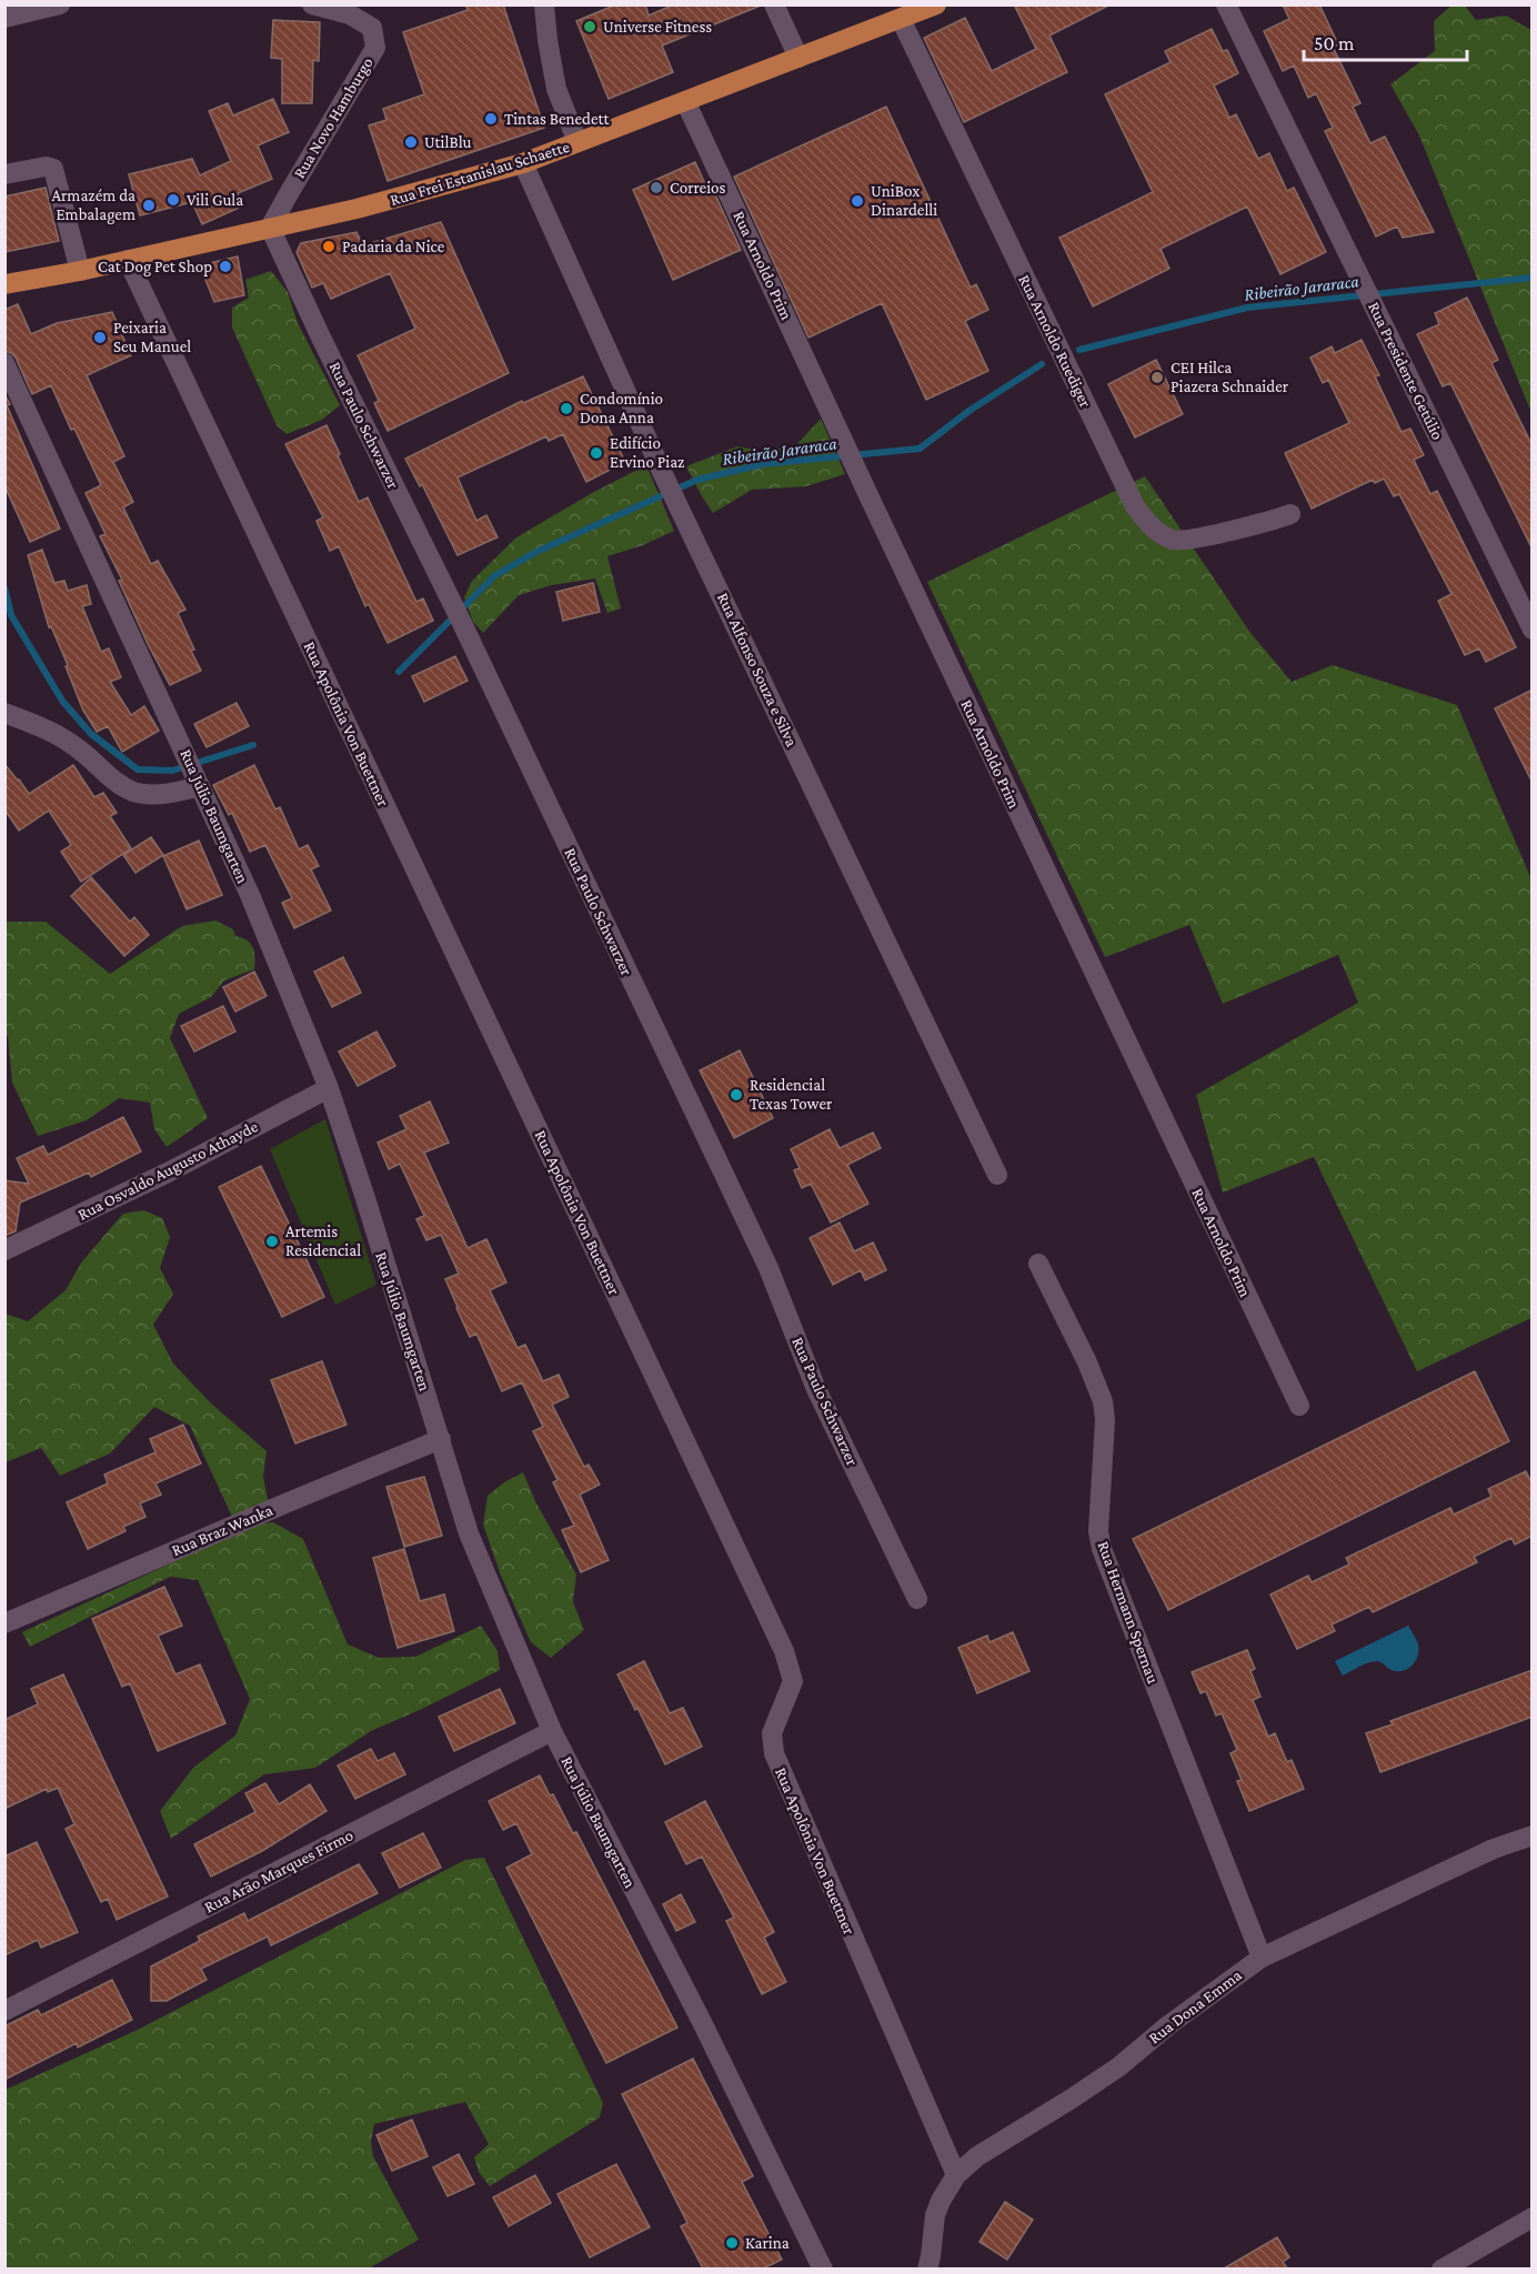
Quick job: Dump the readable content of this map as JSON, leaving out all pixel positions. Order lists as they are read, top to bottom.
{
  "streets": {
    "main road": ["Rua Frei Estanislau Schaette"],
    "street": [
      "Rua Novo Hamburgo",
      "Rua Arnoldo Prim",
      "Rua Arnoldo Ruediger",
      "Rua Presidente Getúlio",
      "Rua Paulo Schwarzer",
      "Rua Alfonso Souza e Silva",
      "Rua Apolônia Von Buettner",
      "Rua Júlio Baumgarten",
      "Rua Osvaldo Augusto Athayde",
      "Rua Braz Wanka",
      "Rua Hermann Spernau",
      "Rua Arão Marques Firmo",
      "Rua Dona Emma"
    ]
  },
  "crossings": [
    ["Rua Novo Hamburgo", "Rua Frei Estanislau Schaette"],
    ["Rua Novo Hamburgo", "Rua Paulo Schwarzer"],
    ["Rua Frei Estanislau Schaette", "Rua Arnoldo Prim"],
    ["Rua Frei Estanislau Schaette", "Rua Arnoldo Ruediger"],
    ["Rua Frei Estanislau Schaette", "Rua Paulo Schwarzer"],
    ["Rua Frei Estanislau Schaette", "Rua Alfonso Souza e Silva"],
    ["Rua Frei Estanislau Schaette", "Rua Apolônia Von Buettner"],
    ["Rua Apolônia Von Buettner", "Rua Dona Emma"],
    ["Rua Júlio Baumgarten", "Rua Osvaldo Augusto Athayde"],
    ["Rua Júlio Baumgarten", "Rua Braz Wanka"],
    ["Rua Júlio Baumgarten", "Rua Arão Marques Firmo"],
    ["Rua Hermann Spernau", "Rua Dona Emma"]
  ],
  "water": ["Ribeirão Jararaca"],
  "places": [
    "Universe Fitness",
    "Tintas Benedett",
    "UtilBlu",
    "Correios",
    "Vili Gula",
    "UniBox Dinardelli",
    "Armazém da Embalagem",
    "Padaria da Nice",
    "Cat Dog Pet Shop",
    "Peixaria Seu Manuel",
    "CEI Hilca Piazera Schnaider",
    "Condomínio Dona Anna",
    "Edifício Ervino Piaz",
    "Residencial Texas Tower",
    "Artemis Residencial",
    "Karina"
  ],
  "scale_bar": "50 m"
}
